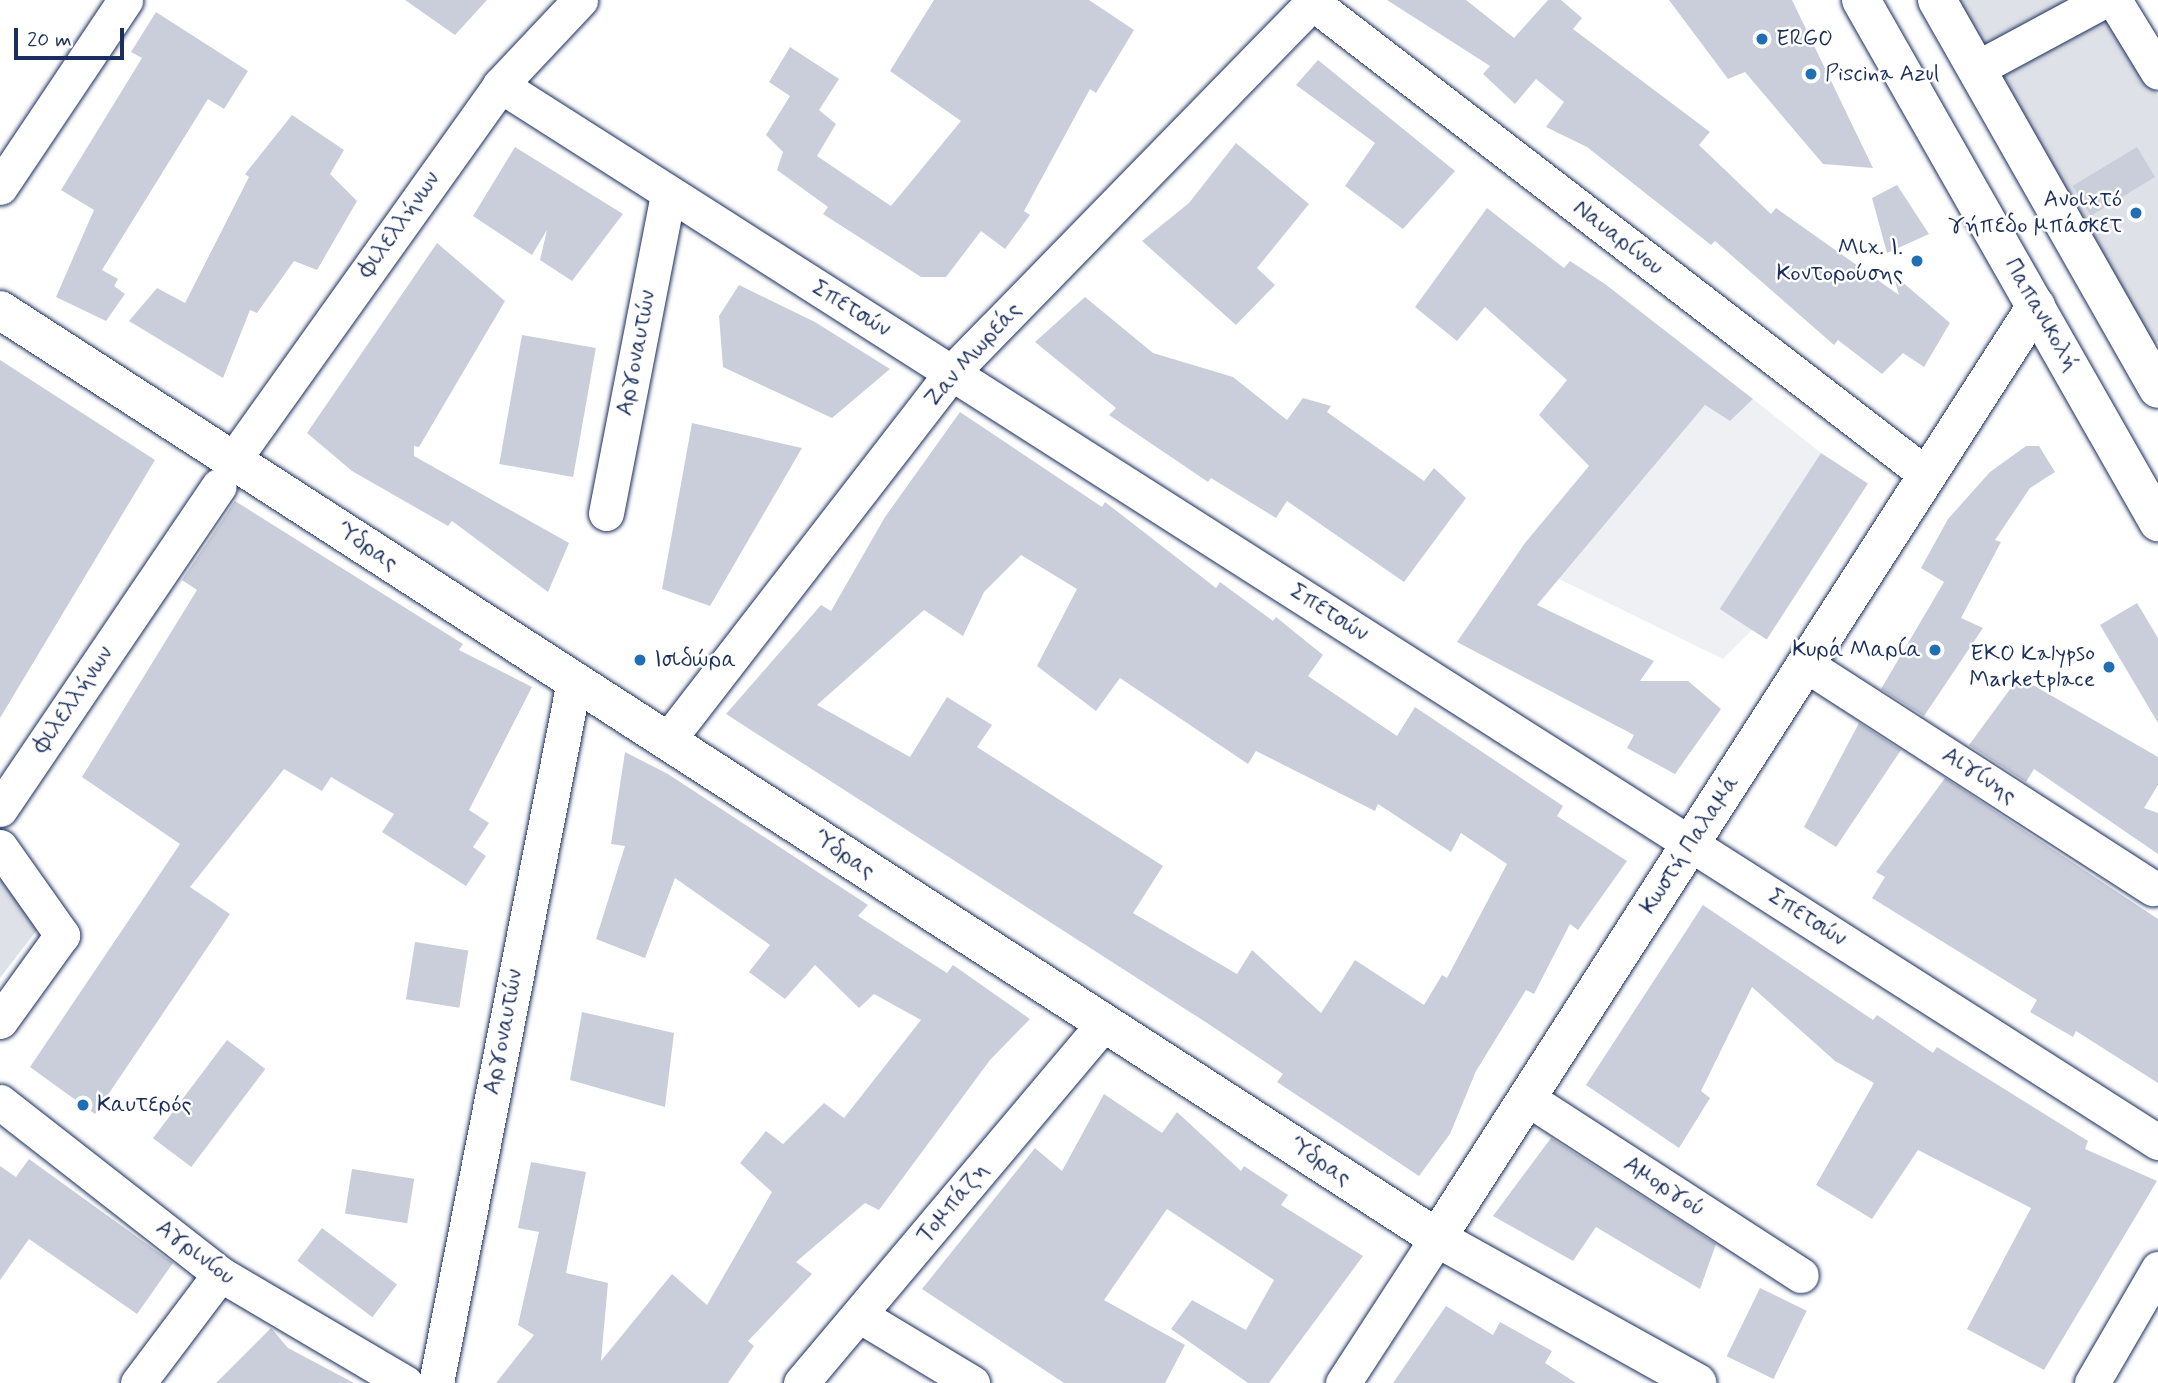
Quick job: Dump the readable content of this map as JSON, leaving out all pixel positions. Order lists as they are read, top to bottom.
{
  "streets": {
    "street": [
      "Φιλελλήνων",
      "Ναυαρίνου",
      "Σπετσών",
      "Παπανικολή",
      "Αργοναυτών",
      "Ζαν Μωρεάς",
      "Ύδρας",
      "Αιγίνης",
      "Κωστή Παλαμά",
      "Αμοργού",
      "Τομπάζη",
      "Αγρινίου"
    ]
  },
  "crossings": [
    ["Φιλελλήνων", "Σπετσών"],
    ["Φιλελλήνων", "Ύδρας"],
    ["Ναυαρίνου", "Ζαν Μωρεάς"],
    ["Ναυαρίνου", "Κωστή Παλαμά"],
    ["Σπετσών", "Αργοναυτών"],
    ["Σπετσών", "Ζαν Μωρεάς"],
    ["Σπετσών", "Κωστή Παλαμά"],
    ["Παπανικολή", "Κωστή Παλαμά"],
    ["Αργοναυτών", "Ύδρας"],
    ["Ζαν Μωρεάς", "Ύδρας"],
    ["Ύδρας", "Κωστή Παλαμά"],
    ["Ύδρας", "Τομπάζη"],
    ["Αιγίνης", "Κωστή Παλαμά"],
    ["Κωστή Παλαμά", "Αμοργού"]
  ],
  "places": [
    "ERGO",
    "Piscina Azul",
    "Ανοιχτό γήπεδο μπάσκετ",
    "Μιχ. Ι. Κοντορούσης",
    "Κυρά Μαρία",
    "Ισιδώρα",
    "EKO Kalypso Marketplace",
    "Καυτερός"
  ],
  "scale_bar": "20 m"
}
